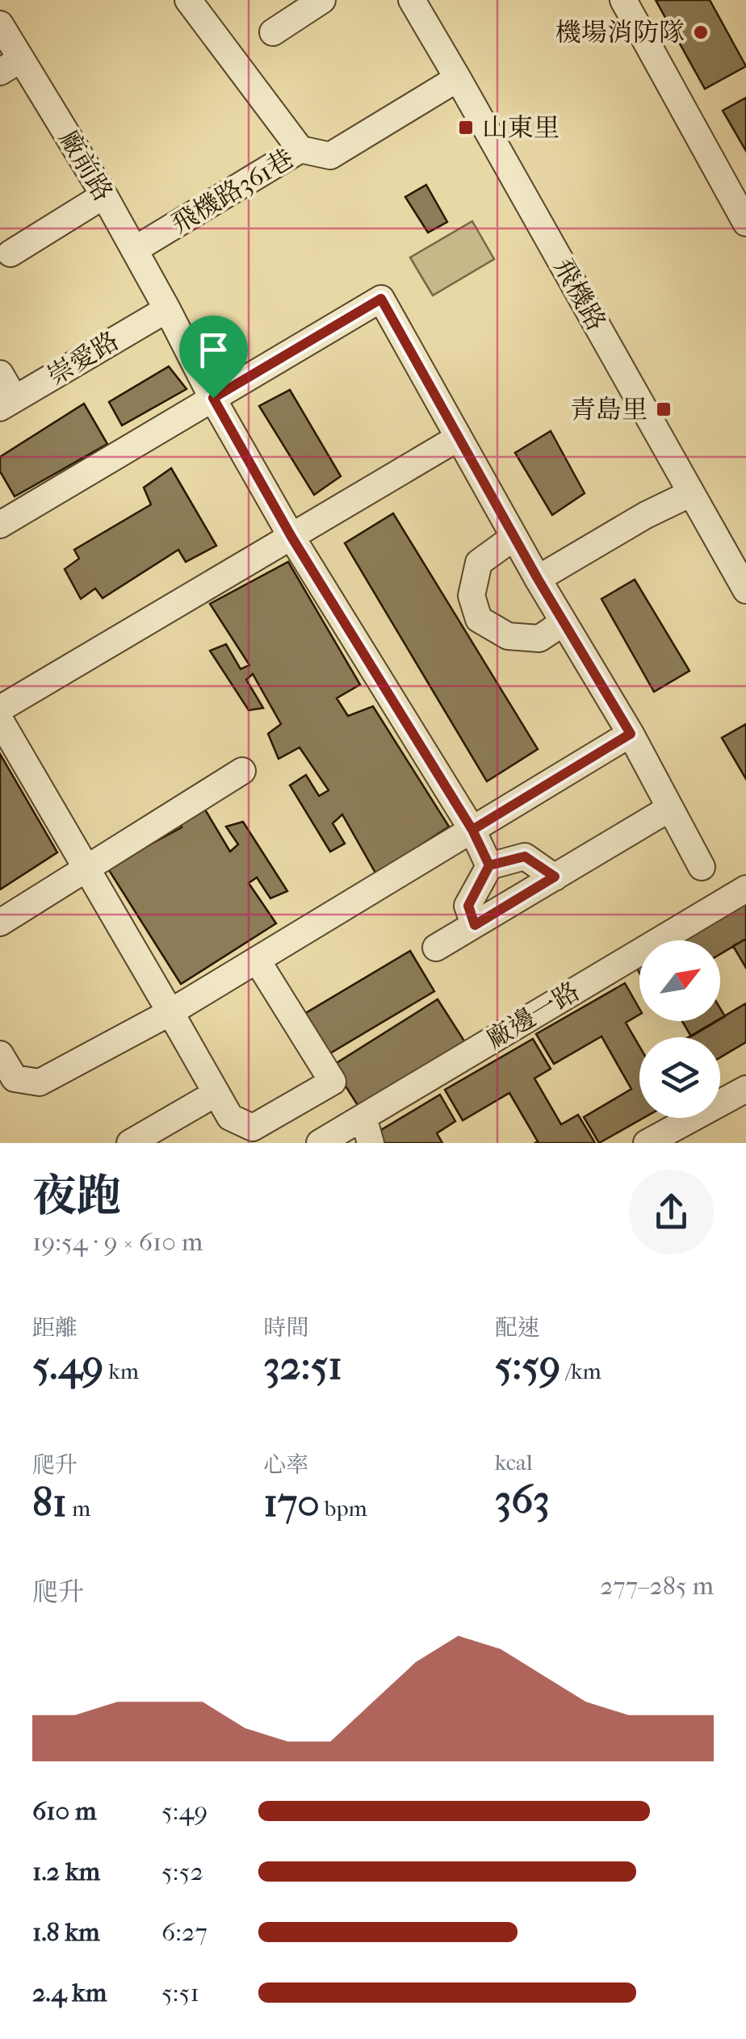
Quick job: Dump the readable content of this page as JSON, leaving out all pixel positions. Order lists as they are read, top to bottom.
{
  "streets": {
    "street": [
      "廠前路",
      "飛機路361巷",
      "飛機路",
      "崇愛路",
      "廠邊一路"
    ]
  },
  "crossings": [
    ["廠前路", "飛機路361巷"],
    ["廠前路", "崇愛路"],
    ["飛機路361巷", "飛機路"]
  ],
  "places": {
    "other": ["機場消防隊"],
    "transit": ["山東里", "青島里"]
  },
  "north": "top right",
  "page": {
    "heading": ["夜跑", "19:54 · 9 × 610 m"],
    "stats": [
      ["距離", "5.49 km"],
      ["時間", "32:51"],
      ["配速", "5:59 /km"],
      ["爬升", "81 m"],
      ["心率", "170 bpm"],
      ["kcal", "363"]
    ],
    "chart": ["爬升", "277–285 m"],
    "list": [
      {
        "name": "610 m",
        "note": "5:49"
      },
      {
        "name": "1.2 km",
        "note": "5:52"
      },
      {
        "name": "1.8 km",
        "note": "6:27"
      },
      {
        "name": "2.4 km",
        "note": "5:51"
      }
    ]
  }
}
